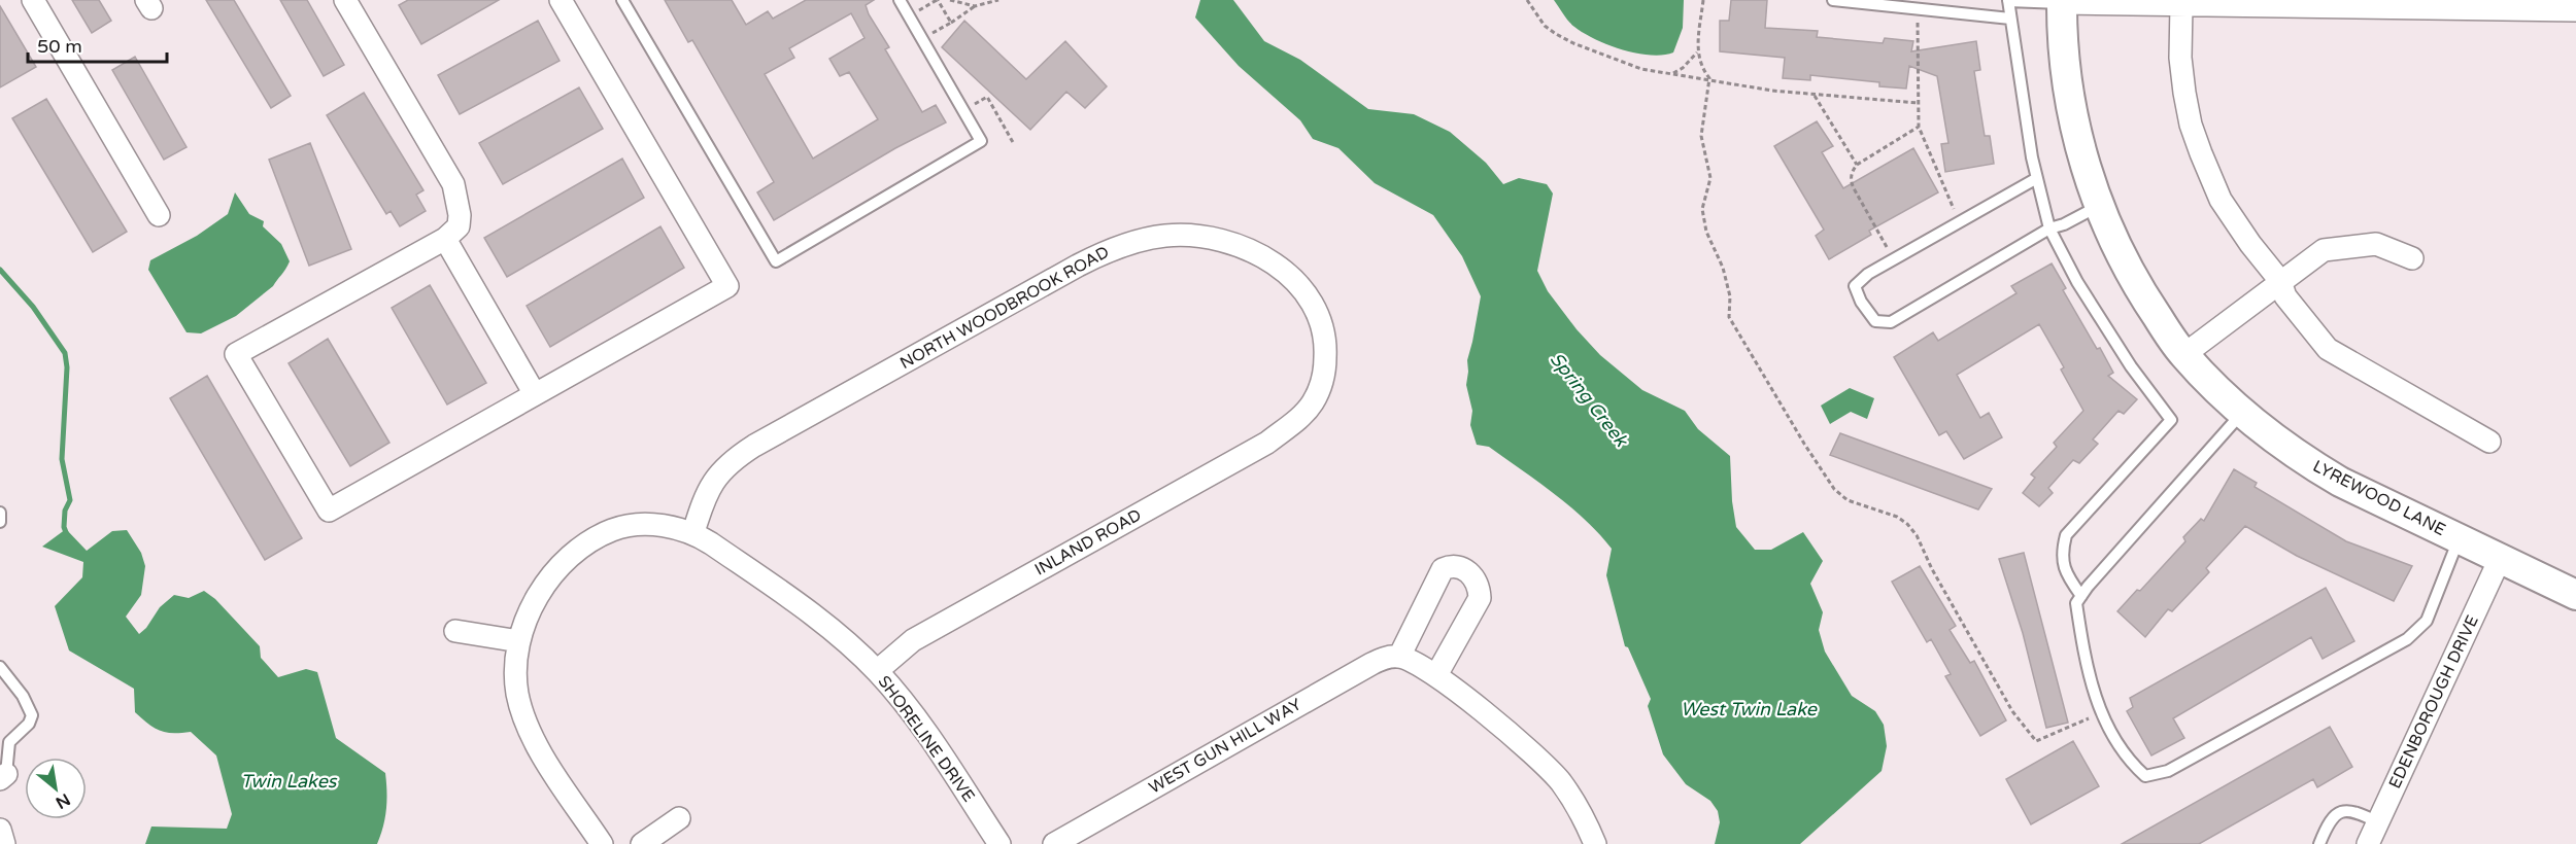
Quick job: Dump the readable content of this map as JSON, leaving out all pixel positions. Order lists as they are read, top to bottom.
{
  "streets": {
    "street": [
      "NORTH WOODBROOK ROAD",
      "LYREWOOD LANE",
      "INLAND ROAD",
      "EDENBOROUGH DRIVE",
      "SHORELINE DRIVE",
      "WEST GUN HILL WAY"
    ]
  },
  "crossings": [
    ["NORTH WOODBROOK ROAD", "INLAND ROAD"],
    ["NORTH WOODBROOK ROAD", "SHORELINE DRIVE"],
    ["LYREWOOD LANE", "EDENBOROUGH DRIVE"],
    ["INLAND ROAD", "SHORELINE DRIVE"]
  ],
  "water": ["Spring Creek", "West Twin Lake", "Twin Lakes"],
  "scale_bar": "50 m",
  "north": "bottom right"
}
